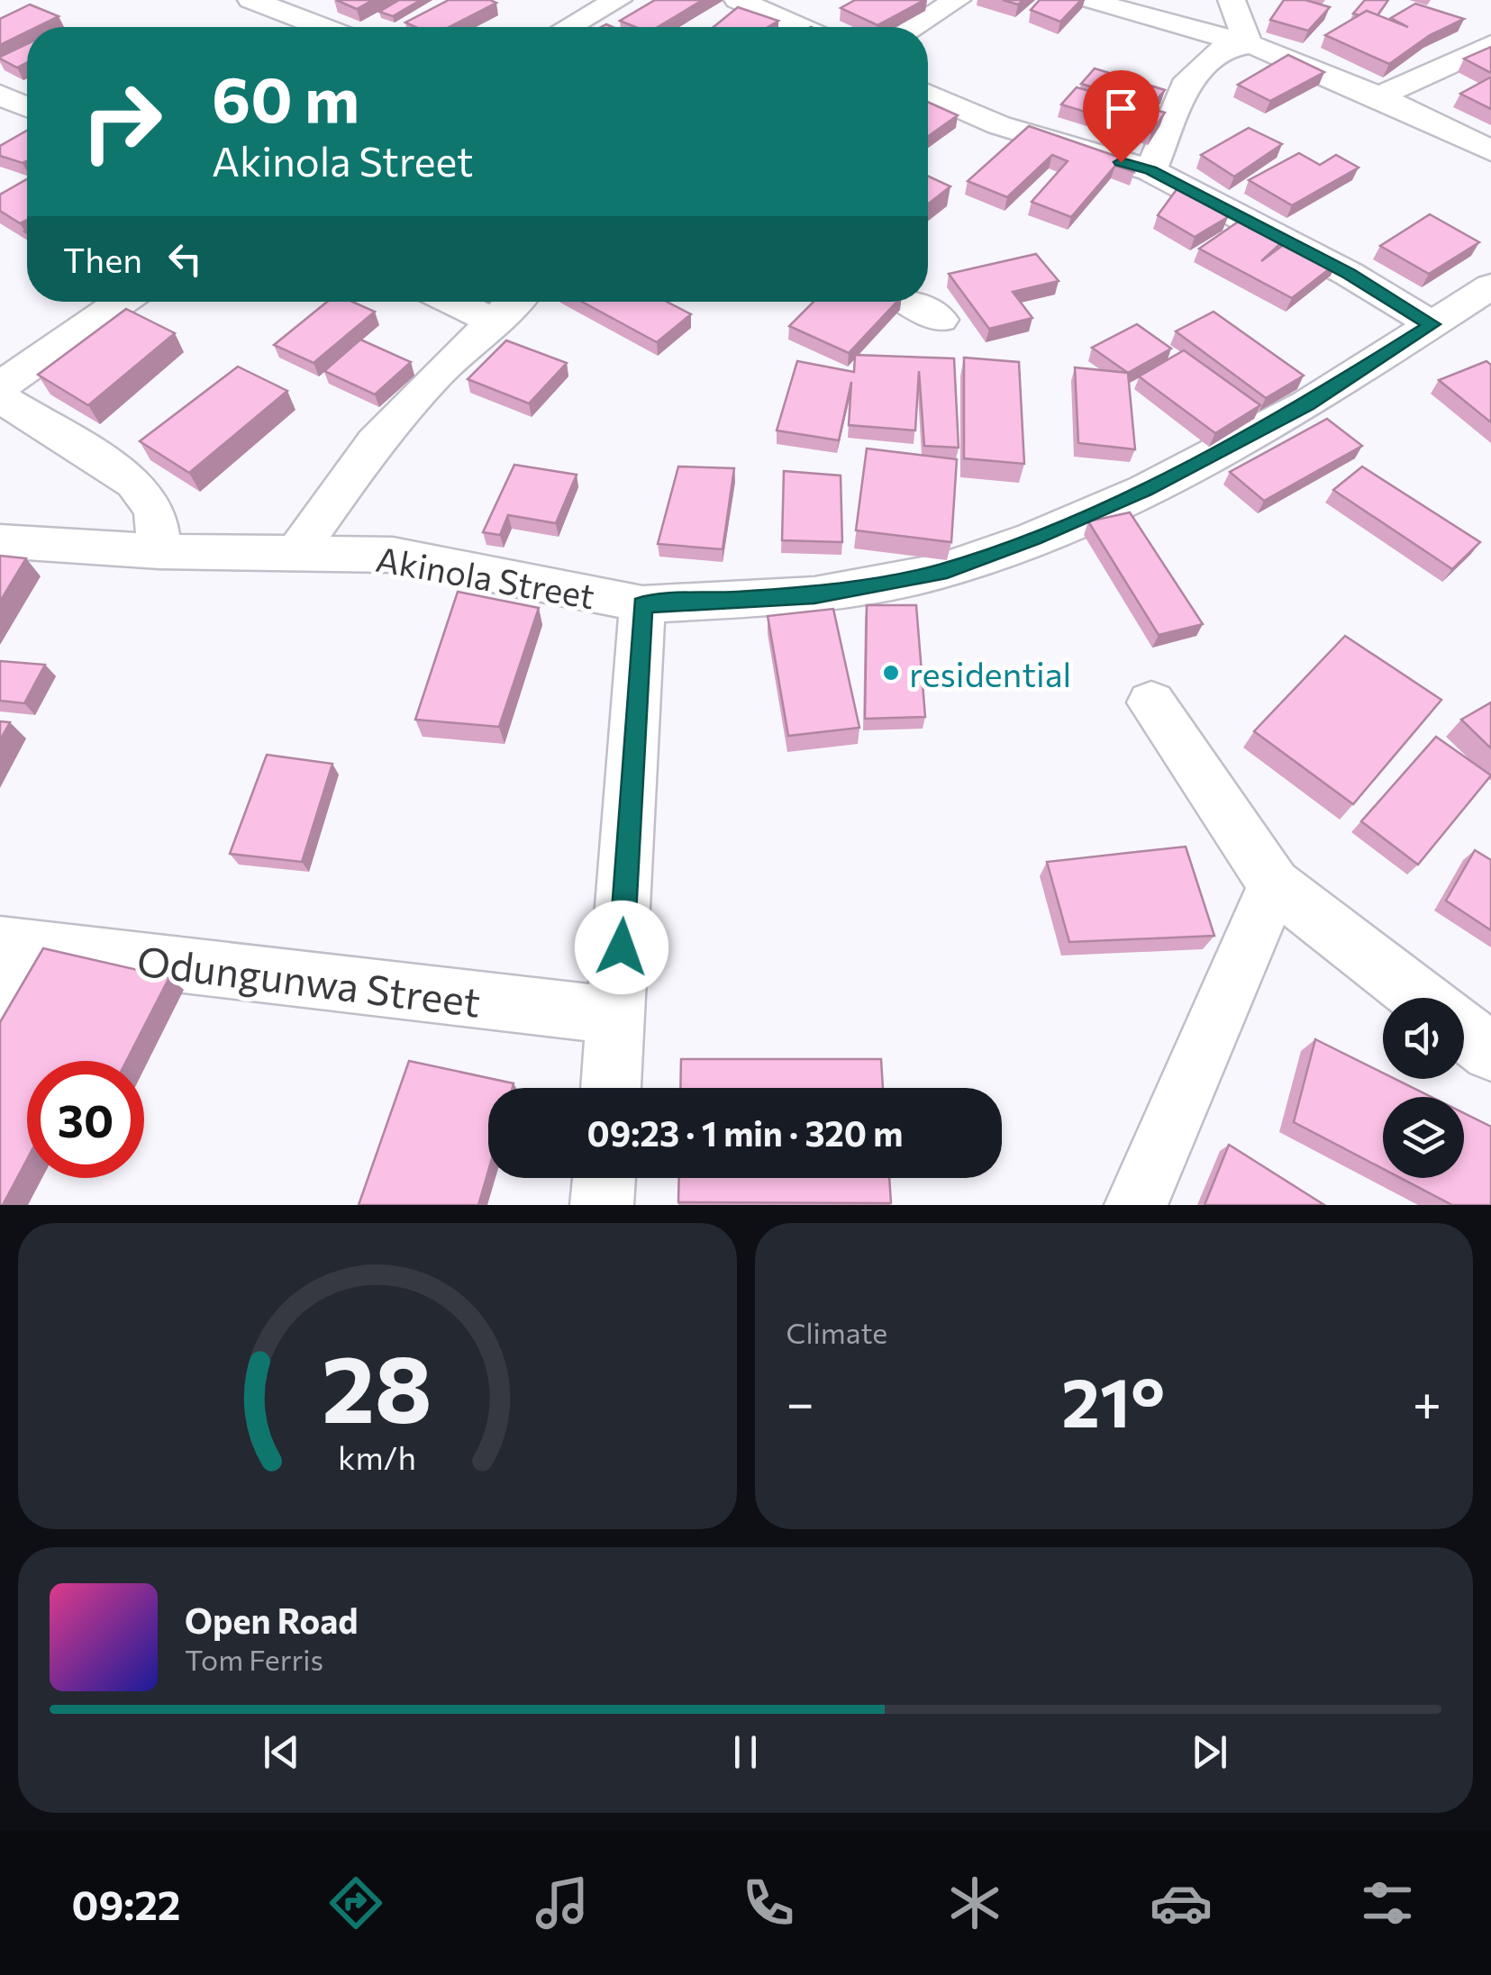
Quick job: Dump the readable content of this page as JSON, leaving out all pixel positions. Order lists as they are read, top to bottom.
{
  "streets": {
    "street": ["Akinola Street", "Odungunwa Street"]
  },
  "places": ["residential"],
  "page": {
    "turn": ["60 m", "Akinola Street"],
    "then": "Then",
    "limit": "30",
    "trip": "09:23 · 1 min · 320 m",
    "tile": "Climate",
    "heat": ["−", "21°", "+"],
    "song": ["Open Road", "Tom Ferris"],
    "tabs": "09:22",
    "gauge": ["28", "km/h"]
  }
}
